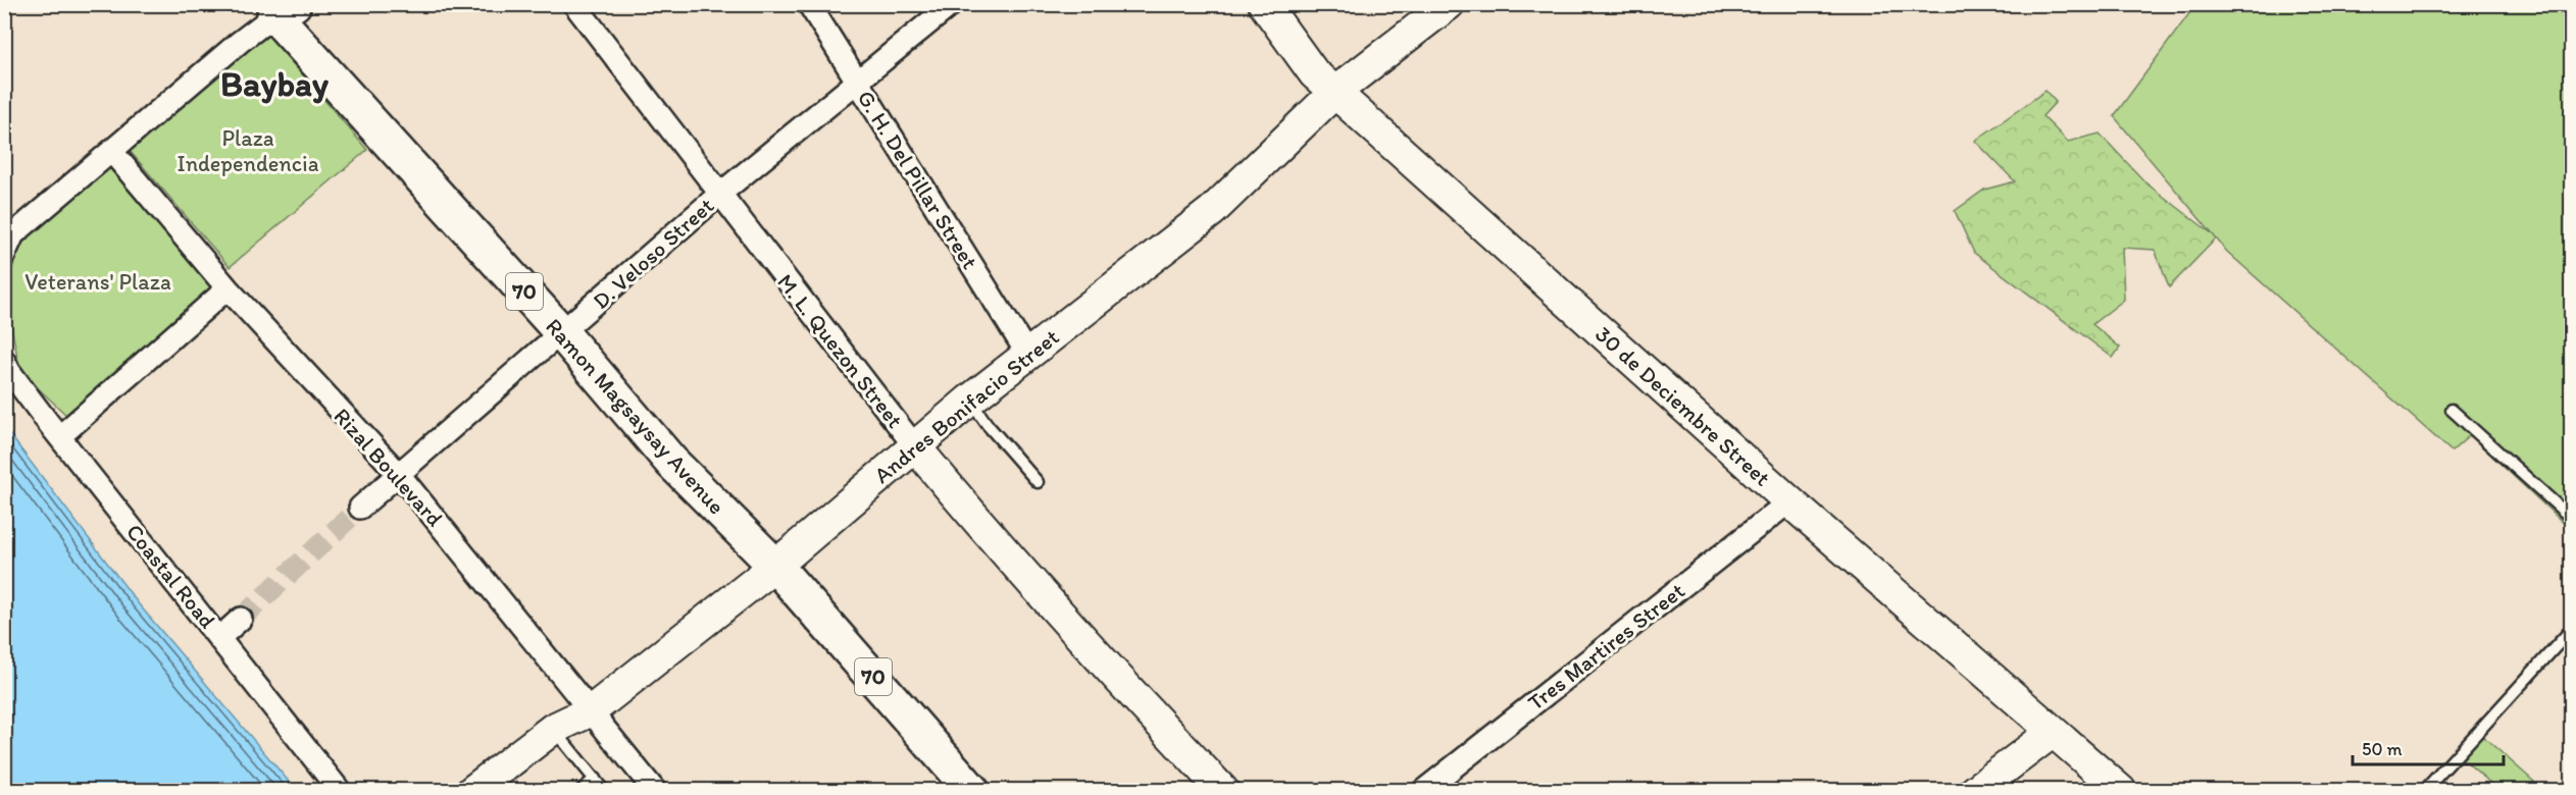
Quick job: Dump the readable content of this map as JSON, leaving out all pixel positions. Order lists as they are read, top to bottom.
{
  "streets": {
    "main road": ["70", "Ramon Magsaysay Avenue"],
    "street": [
      "G. H. Del Pillar Street",
      "D. Veloso Street",
      "M. L. Quezon Street",
      "Andres Bonifacio Street",
      "30 de Deciembre Street",
      "Rizal Boulevard",
      "Coastal Road",
      "Tres Martires Street"
    ]
  },
  "crossings": [
    ["G. H. Del Pillar Street", "D. Veloso Street"],
    ["G. H. Del Pillar Street", "Andres Bonifacio Street"],
    ["D. Veloso Street", "M. L. Quezon Street"],
    ["D. Veloso Street", "Ramon Magsaysay Avenue"],
    ["D. Veloso Street", "Rizal Boulevard"],
    ["M. L. Quezon Street", "Andres Bonifacio Street"],
    ["Andres Bonifacio Street", "30 de Deciembre Street"],
    ["Andres Bonifacio Street", "Ramon Magsaysay Avenue"],
    ["Andres Bonifacio Street", "Rizal Boulevard"],
    ["30 de Deciembre Street", "Tres Martires Street"]
  ],
  "districts": ["Baybay"],
  "parks": ["Plaza Independencia", "Veterans' Plaza"],
  "scale_bar": "50 m"
}
